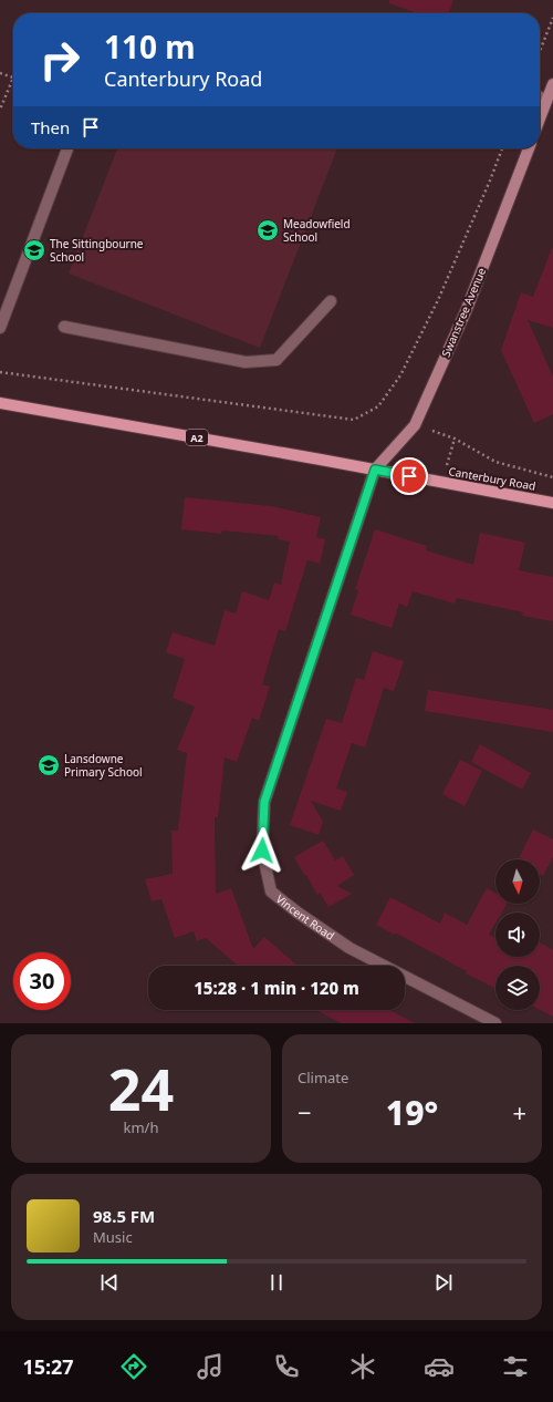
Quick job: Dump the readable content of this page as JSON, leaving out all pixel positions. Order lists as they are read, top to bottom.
{
  "streets": {
    "main road": ["A2", "Canterbury Road"],
    "street": ["Swanstree Avenue", "Vincent Road"]
  },
  "crossings": [
    ["Swanstree Avenue", "A2"],
    ["Swanstree Avenue", "Canterbury Road"],
    ["Swanstree Avenue", "Vincent Road"],
    ["A2", "Canterbury Road"],
    ["A2", "Vincent Road"],
    ["Canterbury Road", "Vincent Road"]
  ],
  "places": {
    "school or university": ["Meadowfield School", "The Sittingbourne School", "Lansdowne Primary School"]
  },
  "north": "bottom",
  "page": {
    "turn": ["110 m", "Canterbury Road"],
    "then": "Then",
    "limit": "30",
    "trip": "15:28 · 1 min · 120 m",
    "tile": [
      ["24", "km/h"],
      "Climate"
    ],
    "heat": ["−", "19°", "+"],
    "song": ["98.5 FM", "Music"],
    "tabs": "15:27"
  }
}
